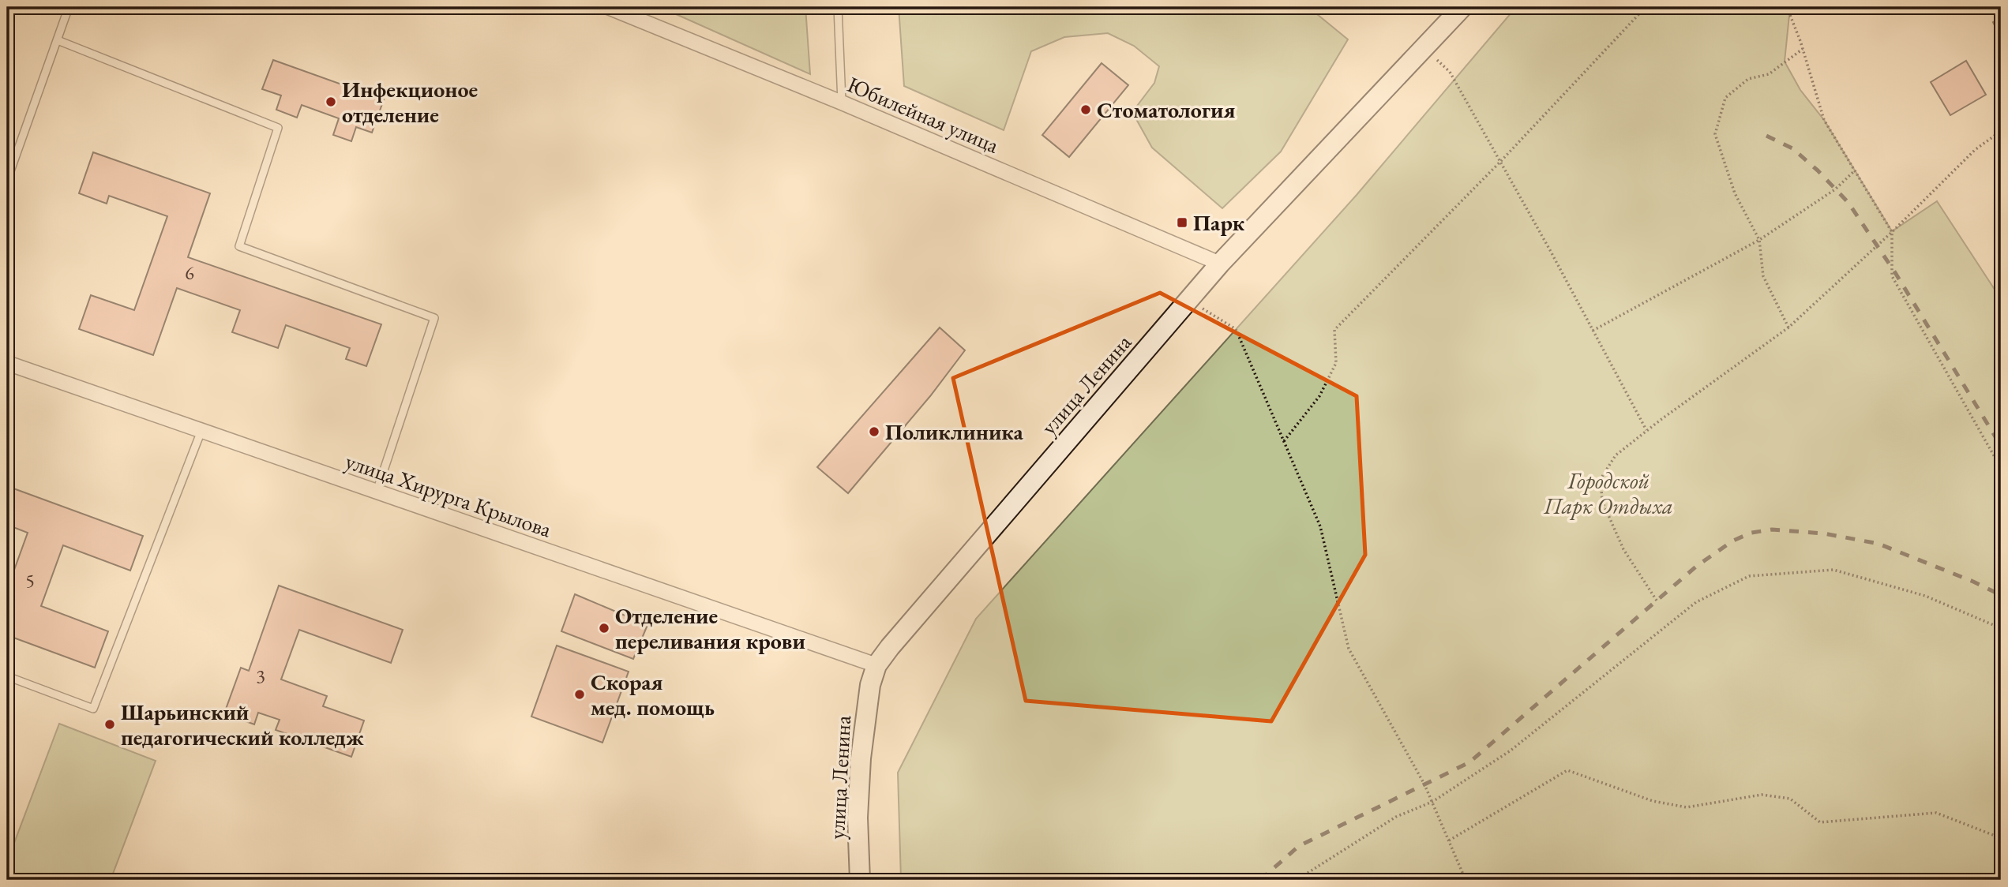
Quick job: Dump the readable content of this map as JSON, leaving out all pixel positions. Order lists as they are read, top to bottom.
{
  "streets": {
    "street": ["Юбилейная улица", "улица Ленина", "улица Хирурга Крылова"]
  },
  "crossings": [
    ["Юбилейная улица", "улица Ленина"],
    ["улица Ленина", "улица Хирурга Крылова"]
  ],
  "parks": ["Городской Парк Отдыха"],
  "places": {
    "other": [
      "Инфекционое отделение",
      "Стоматология",
      "Поликлиника",
      "Отделение переливания крови",
      "Скорая мед. помощь",
      "Шарьинский педагогический колледж"
    ],
    "transit": ["Парк"]
  },
  "house_numbers": ["6", "5", "3"]
}
